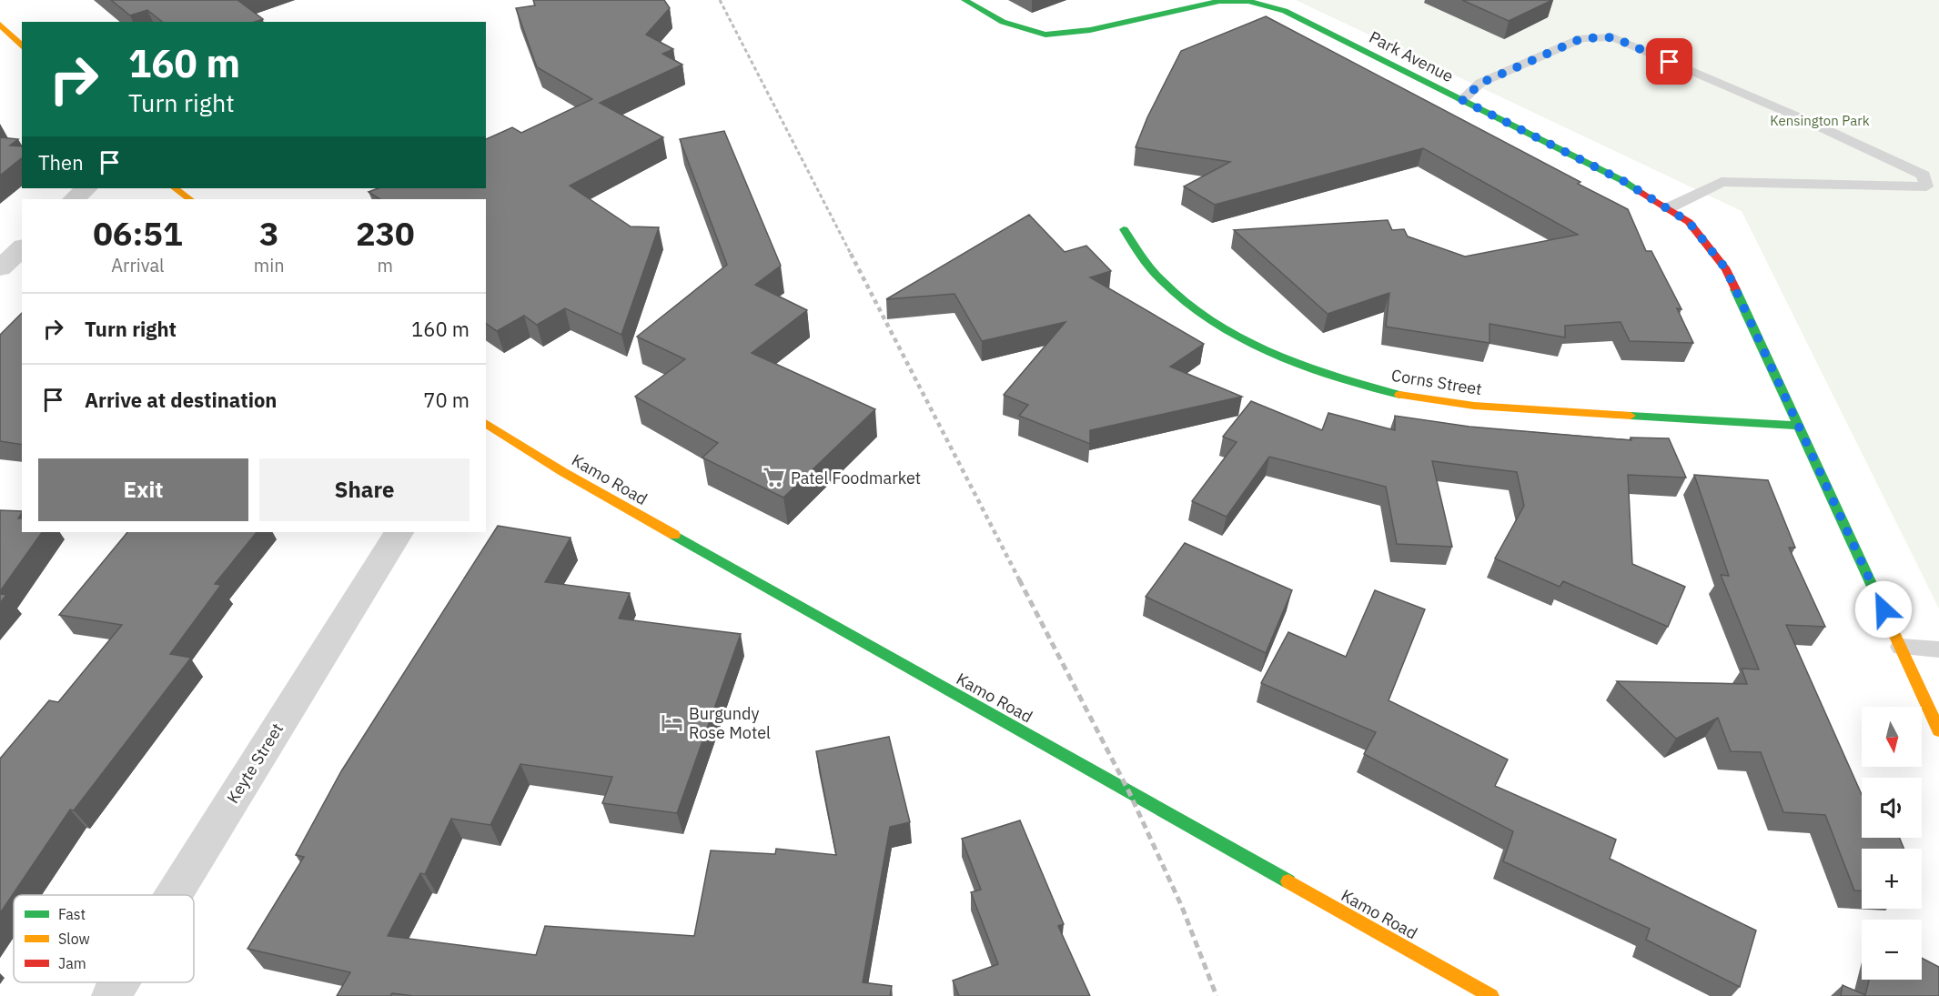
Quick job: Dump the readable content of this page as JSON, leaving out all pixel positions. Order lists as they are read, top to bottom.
{
  "streets": {
    "street": [
      "Park Avenue",
      "Corns Street",
      "Kamo Road",
      "Keyte Street"
    ]
  },
  "crossings": [
    ["Park Avenue", "Corns Street"]
  ],
  "parks": ["Kensington Park"],
  "places": {
    "supermarket": ["Patel Foodmarket"],
    "hotel": ["Burgundy Rose Motel"]
  },
  "legend": ["Fast", "Slow", "Jam"],
  "north": "bottom",
  "page": {
    "turn": ["160 m", "Turn right"],
    "then": "Then",
    "eta": [
      "06:51",
      "Arrival",
      "3",
      "min",
      "230",
      "m"
    ],
    "list": [
      {
        "name": "Turn right",
        "value": "160 m"
      },
      {
        "name": "Arrive at destination",
        "value": "70 m"
      }
    ],
    "buttons": ["Exit", "Share"],
    "map_buttons": ["+", "−"]
  }
}
